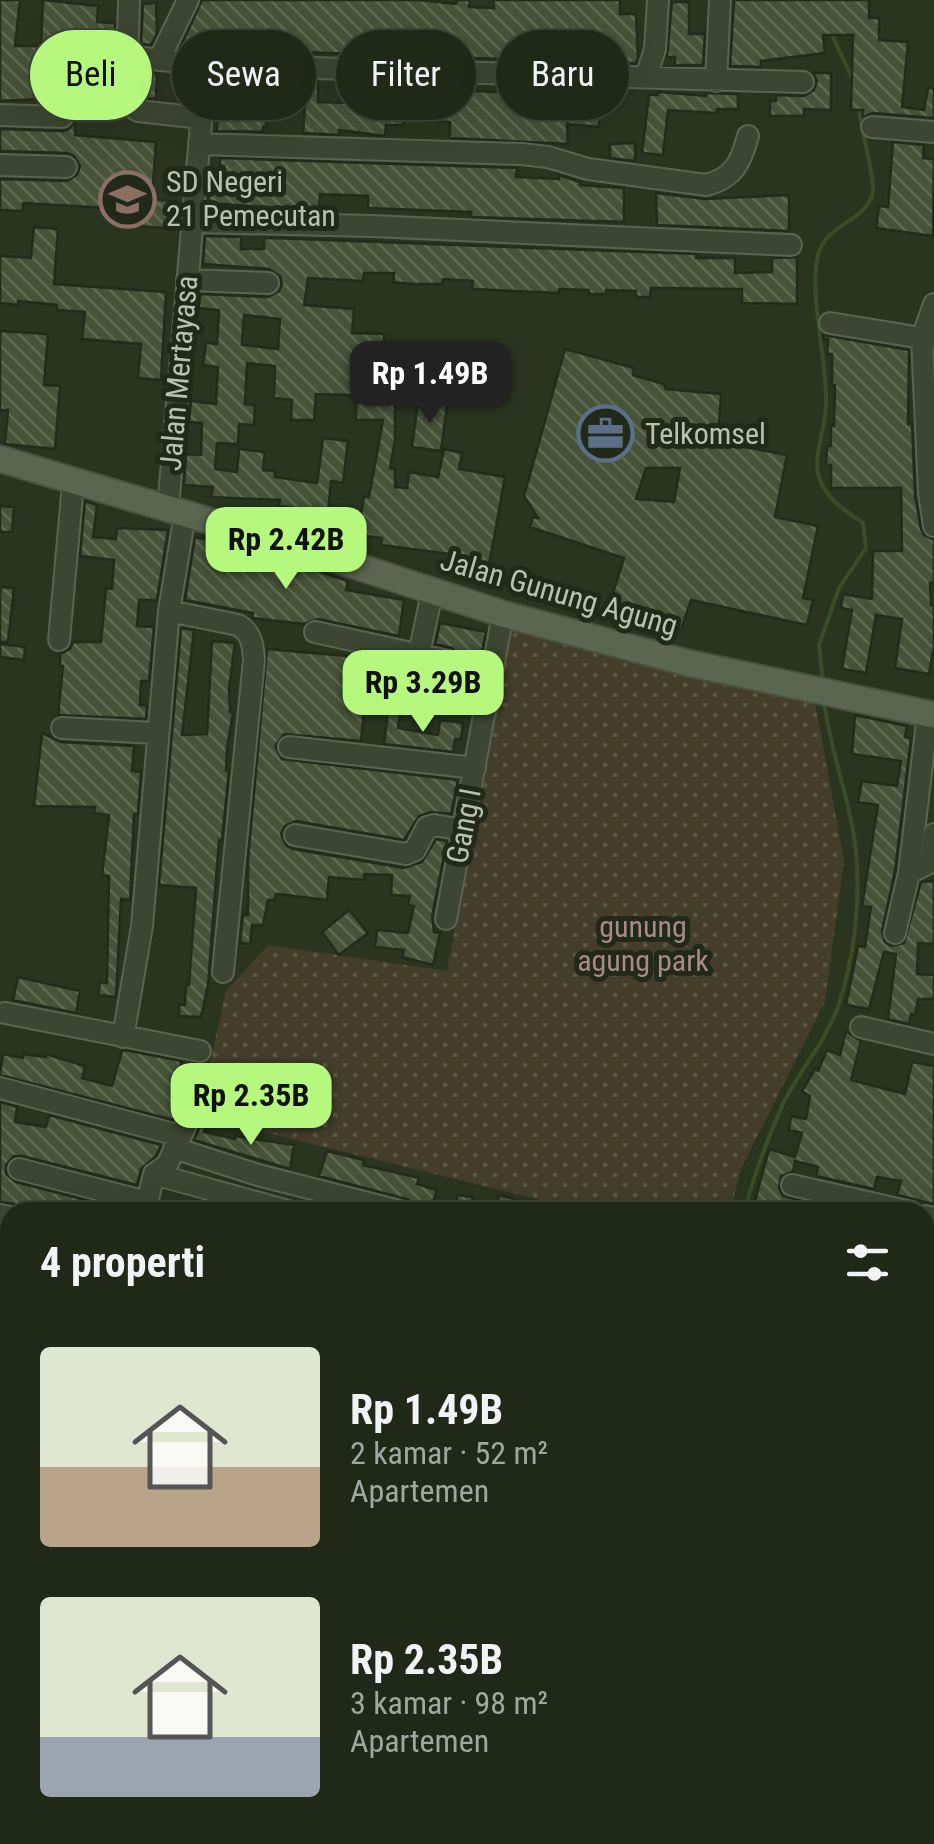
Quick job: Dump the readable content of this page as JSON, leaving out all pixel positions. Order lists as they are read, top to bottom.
{
  "streets": {
    "main road": ["Jalan Gunung Agung"],
    "street": ["Jalan Mertayasa", "Gang I"]
  },
  "crossings": [
    ["Jalan Mertayasa", "Jalan Gunung Agung"],
    ["Jalan Gunung Agung", "Gang I"]
  ],
  "parks": ["gunung agung park"],
  "places": {
    "school or university": ["SD Negeri 21 Pemecutan"],
    "office": ["Telkomsel"]
  },
  "page": {
    "chip": [
      "Beli",
      "Sewa",
      "Filter",
      "Baru"
    ],
    "price": [
      "Rp 1.49B",
      "Rp 2.42B",
      "Rp 3.29B",
      "Rp 2.35B"
    ],
    "heading": "4 properti",
    "list": [
      {
        "name": "Rp 1.49B",
        "note": "2 kamar · 52 m² · Apartemen"
      },
      {
        "name": "Rp 2.35B",
        "note": "3 kamar · 98 m² · Apartemen"
      }
    ]
  }
}
